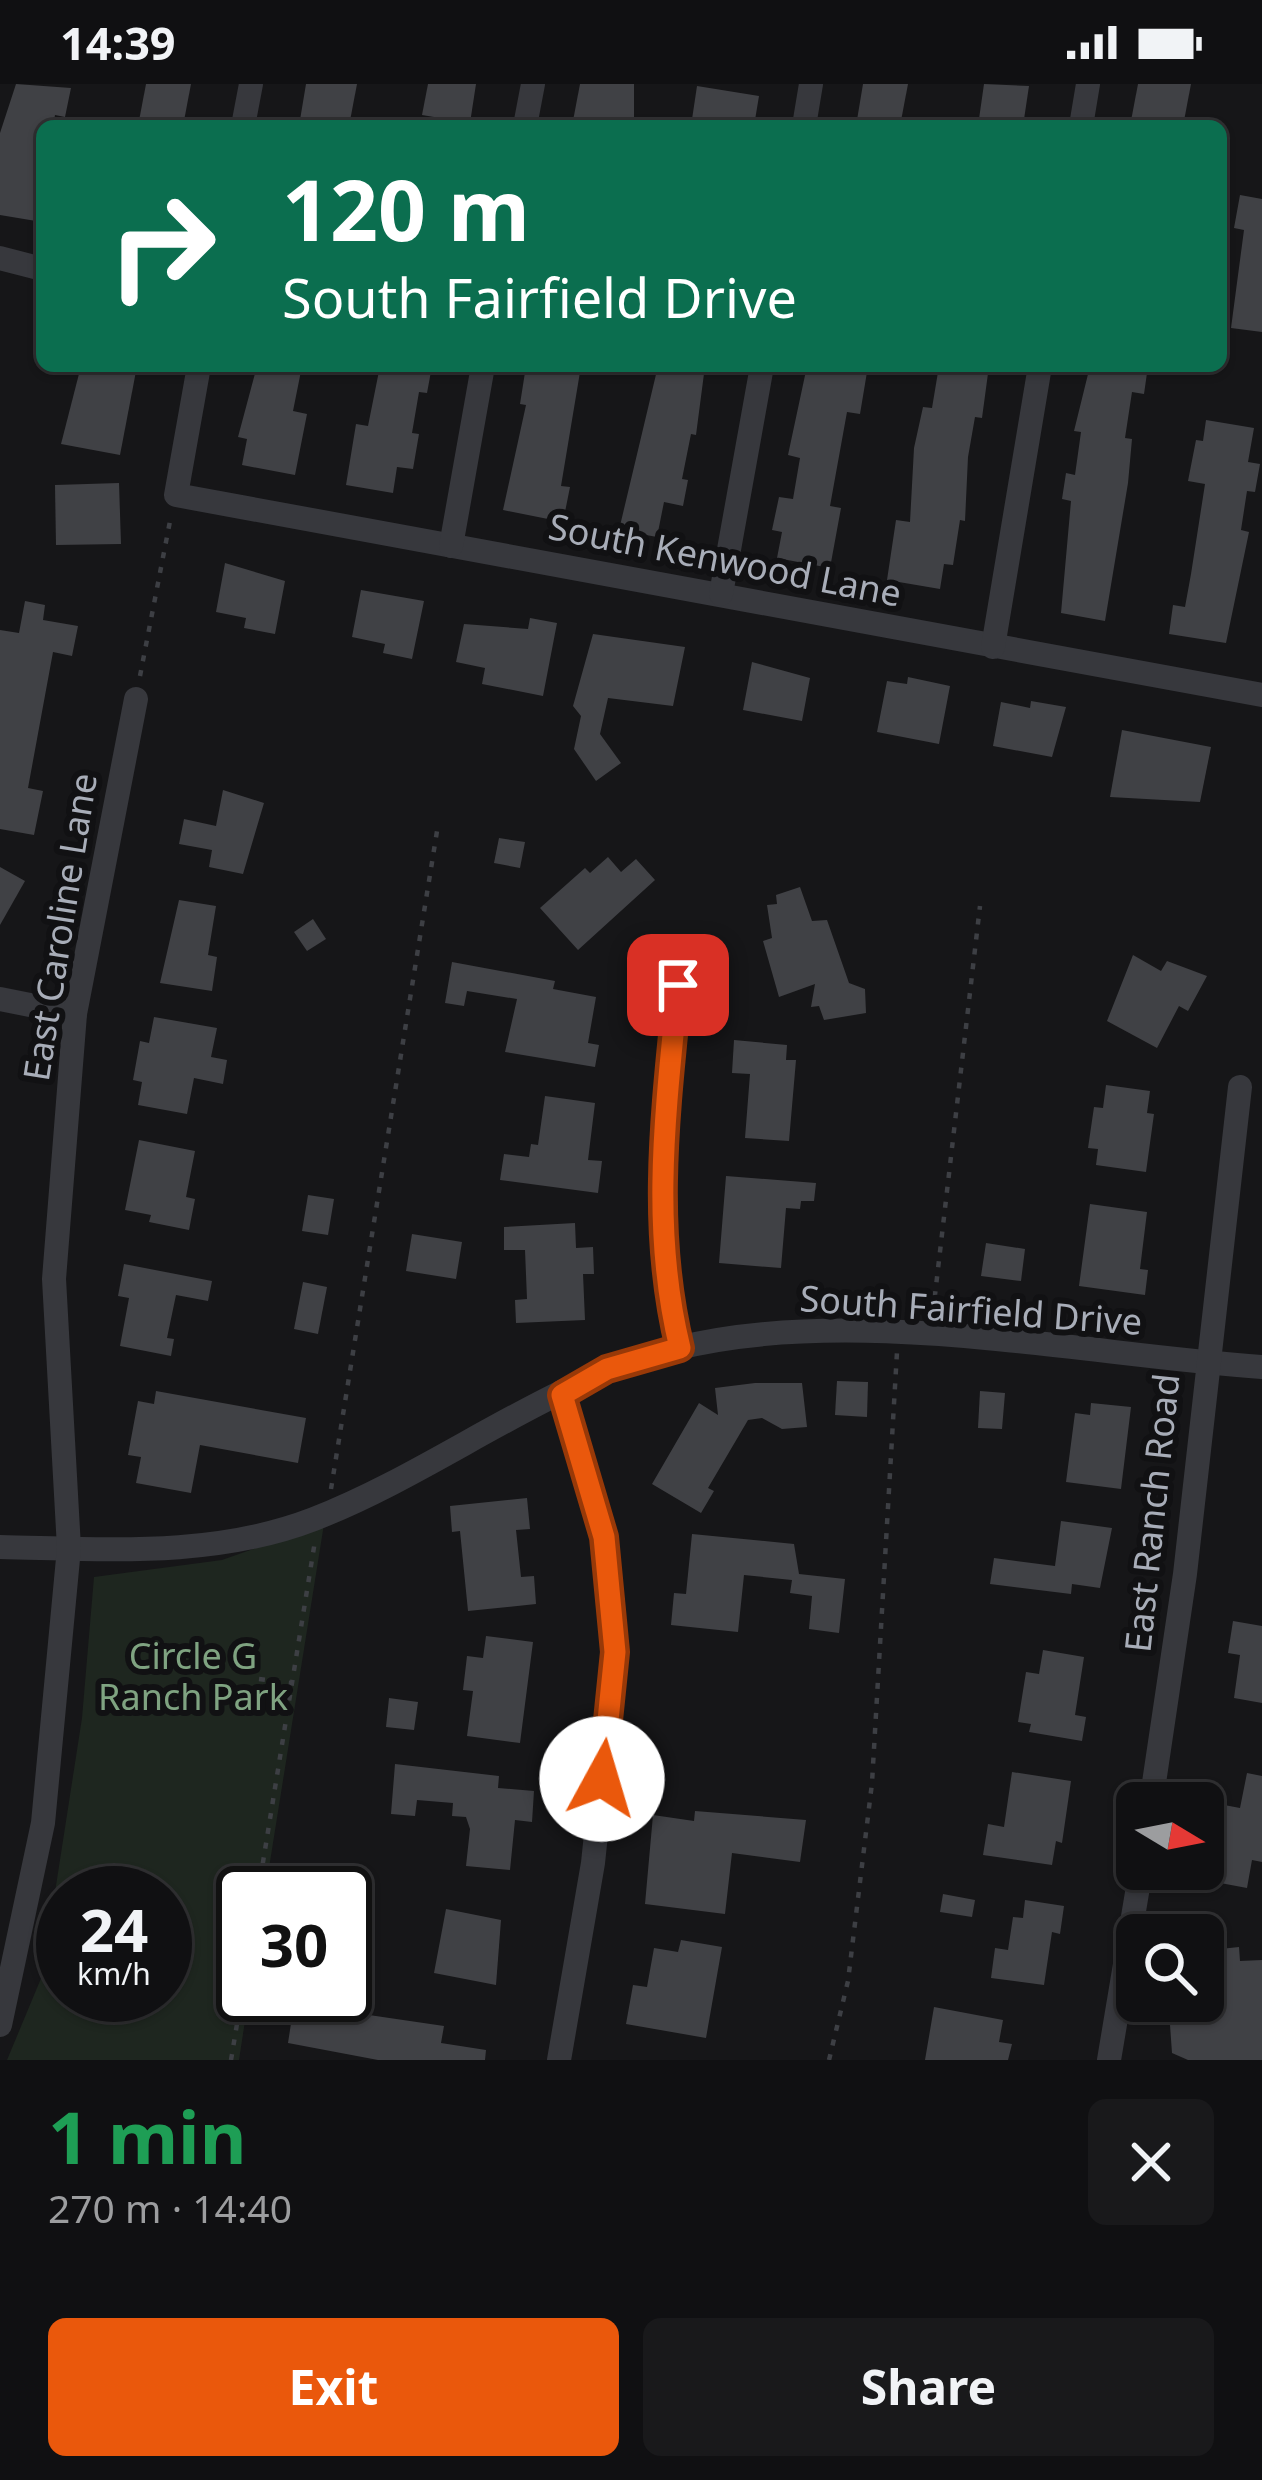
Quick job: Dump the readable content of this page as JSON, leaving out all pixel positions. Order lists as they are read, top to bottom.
{
  "streets": {
    "street": [
      "South Kenwood Lane",
      "East Caroline Lane",
      "South Fairfield Drive",
      "East Ranch Road"
    ]
  },
  "crossings": [
    ["East Caroline Lane", "South Fairfield Drive"],
    ["South Fairfield Drive", "East Ranch Road"]
  ],
  "parks": ["Circle G Ranch Park"],
  "north": "right",
  "page": {
    "status": "14:39",
    "turn": ["120 m", "South Fairfield Drive"],
    "speed": "24 km/h",
    "limit": "30",
    "heading": ["1 min", "270 m · 14:40"],
    "buttons": ["Exit", "Share"]
  }
}
